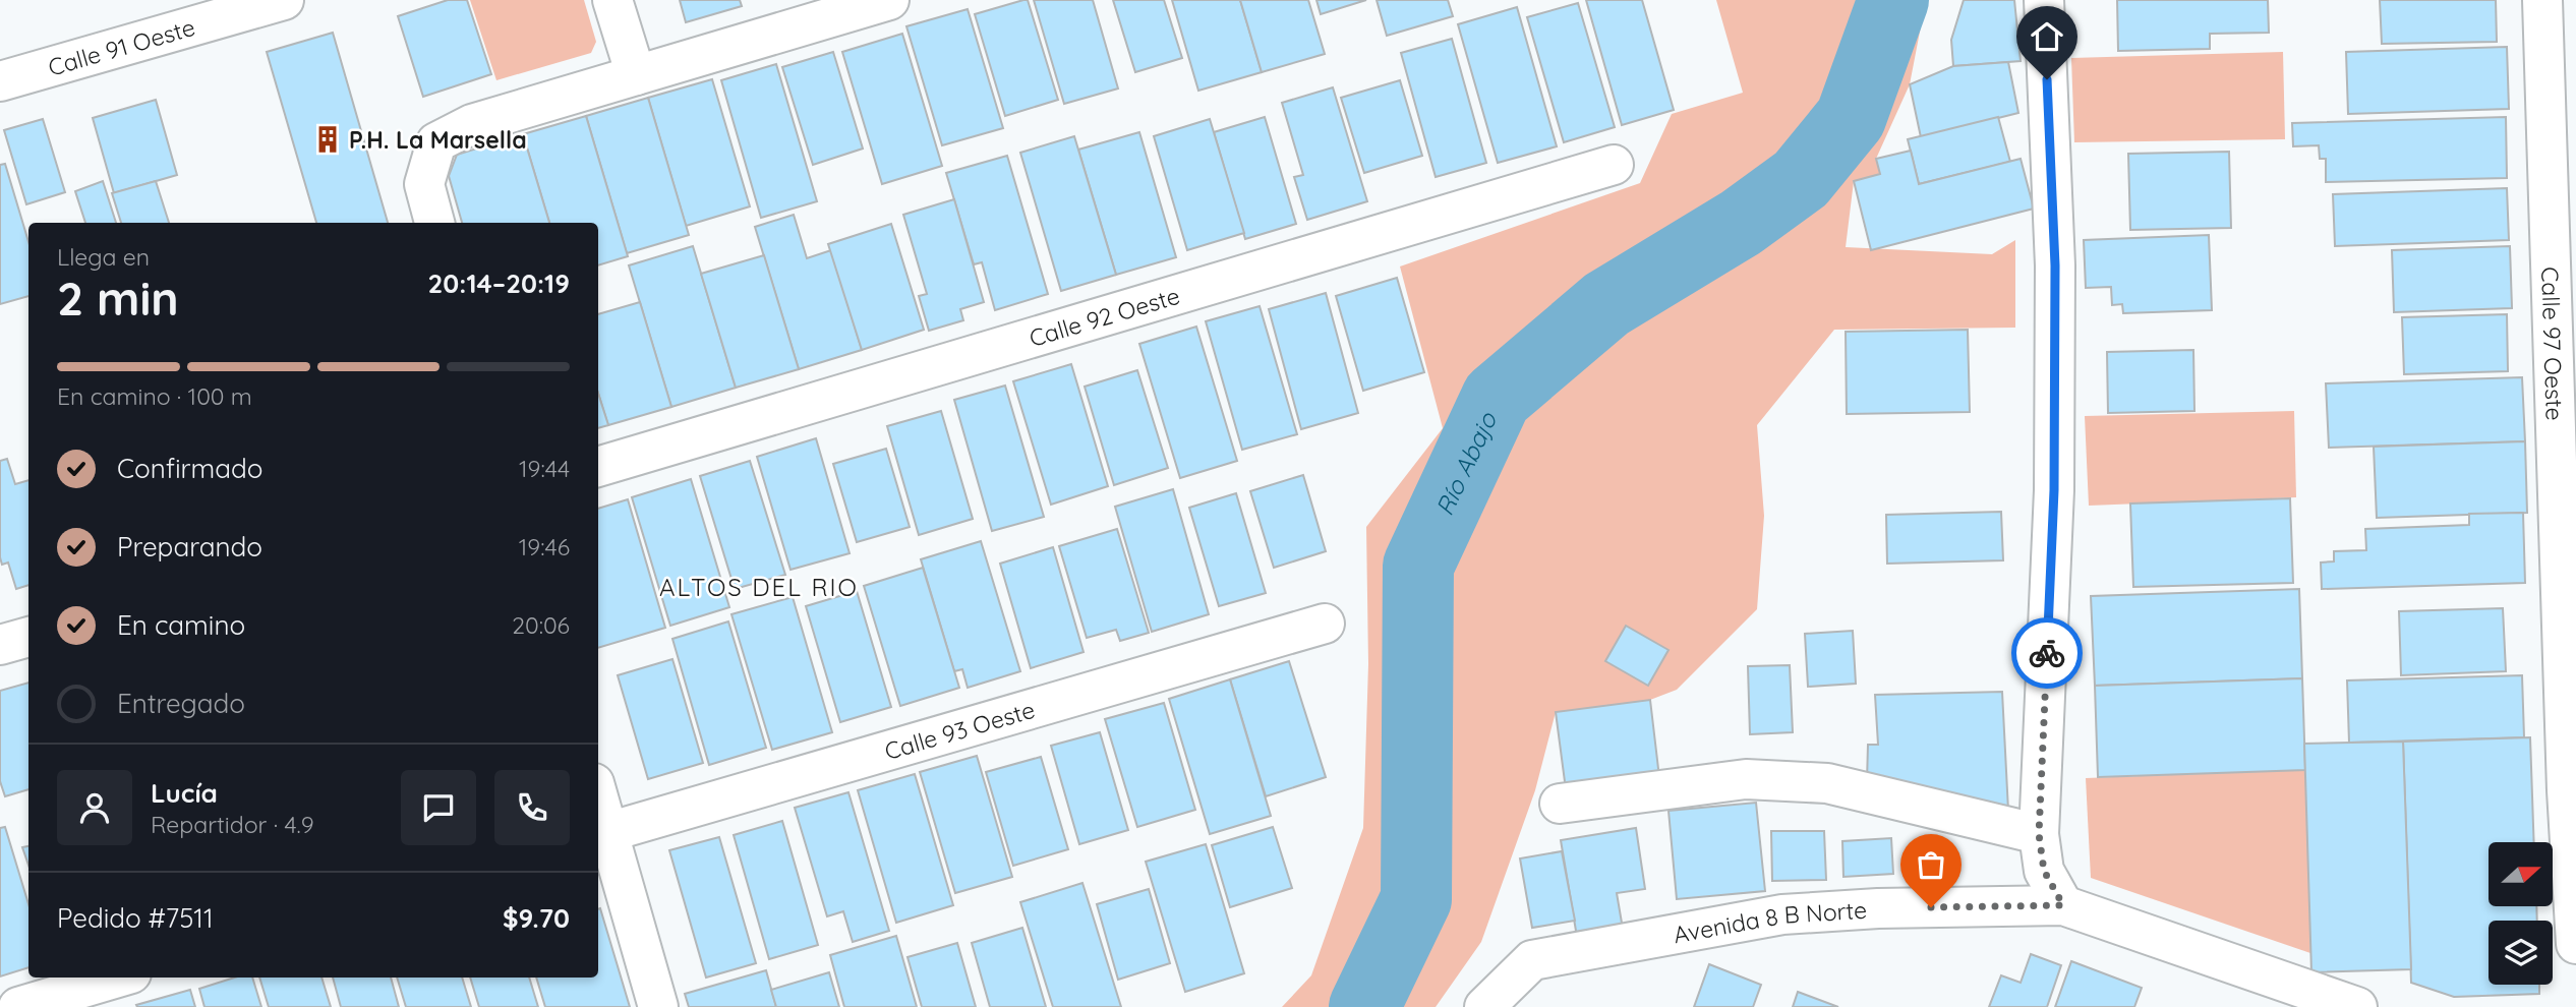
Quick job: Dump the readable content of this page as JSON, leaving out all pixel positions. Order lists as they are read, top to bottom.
{
  "streets": {
    "street": [
      "Calle 91 Oeste",
      "Calle 92 Oeste",
      "Calle 97 Oeste",
      "Calle 93 Oeste",
      "Avenida 8 B Norte"
    ]
  },
  "districts": ["ALTOS DEL RIO"],
  "water": ["Río Abajo"],
  "places": {
    "building": ["P.H. La Marsella"]
  },
  "north": "right",
  "page": {
    "heading": ["2 min", "Llega en", "20:14–20:19"],
    "panel": [
      "Lucía",
      "Repartidor · 4.9",
      "Pedido #7511",
      "$9.70"
    ],
    "bar": "En camino · 100 m",
    "list": [
      ["Confirmado", "19:44"],
      ["Preparando", "19:46"],
      ["En camino", "20:06"],
      "Entregado"
    ]
  }
}
